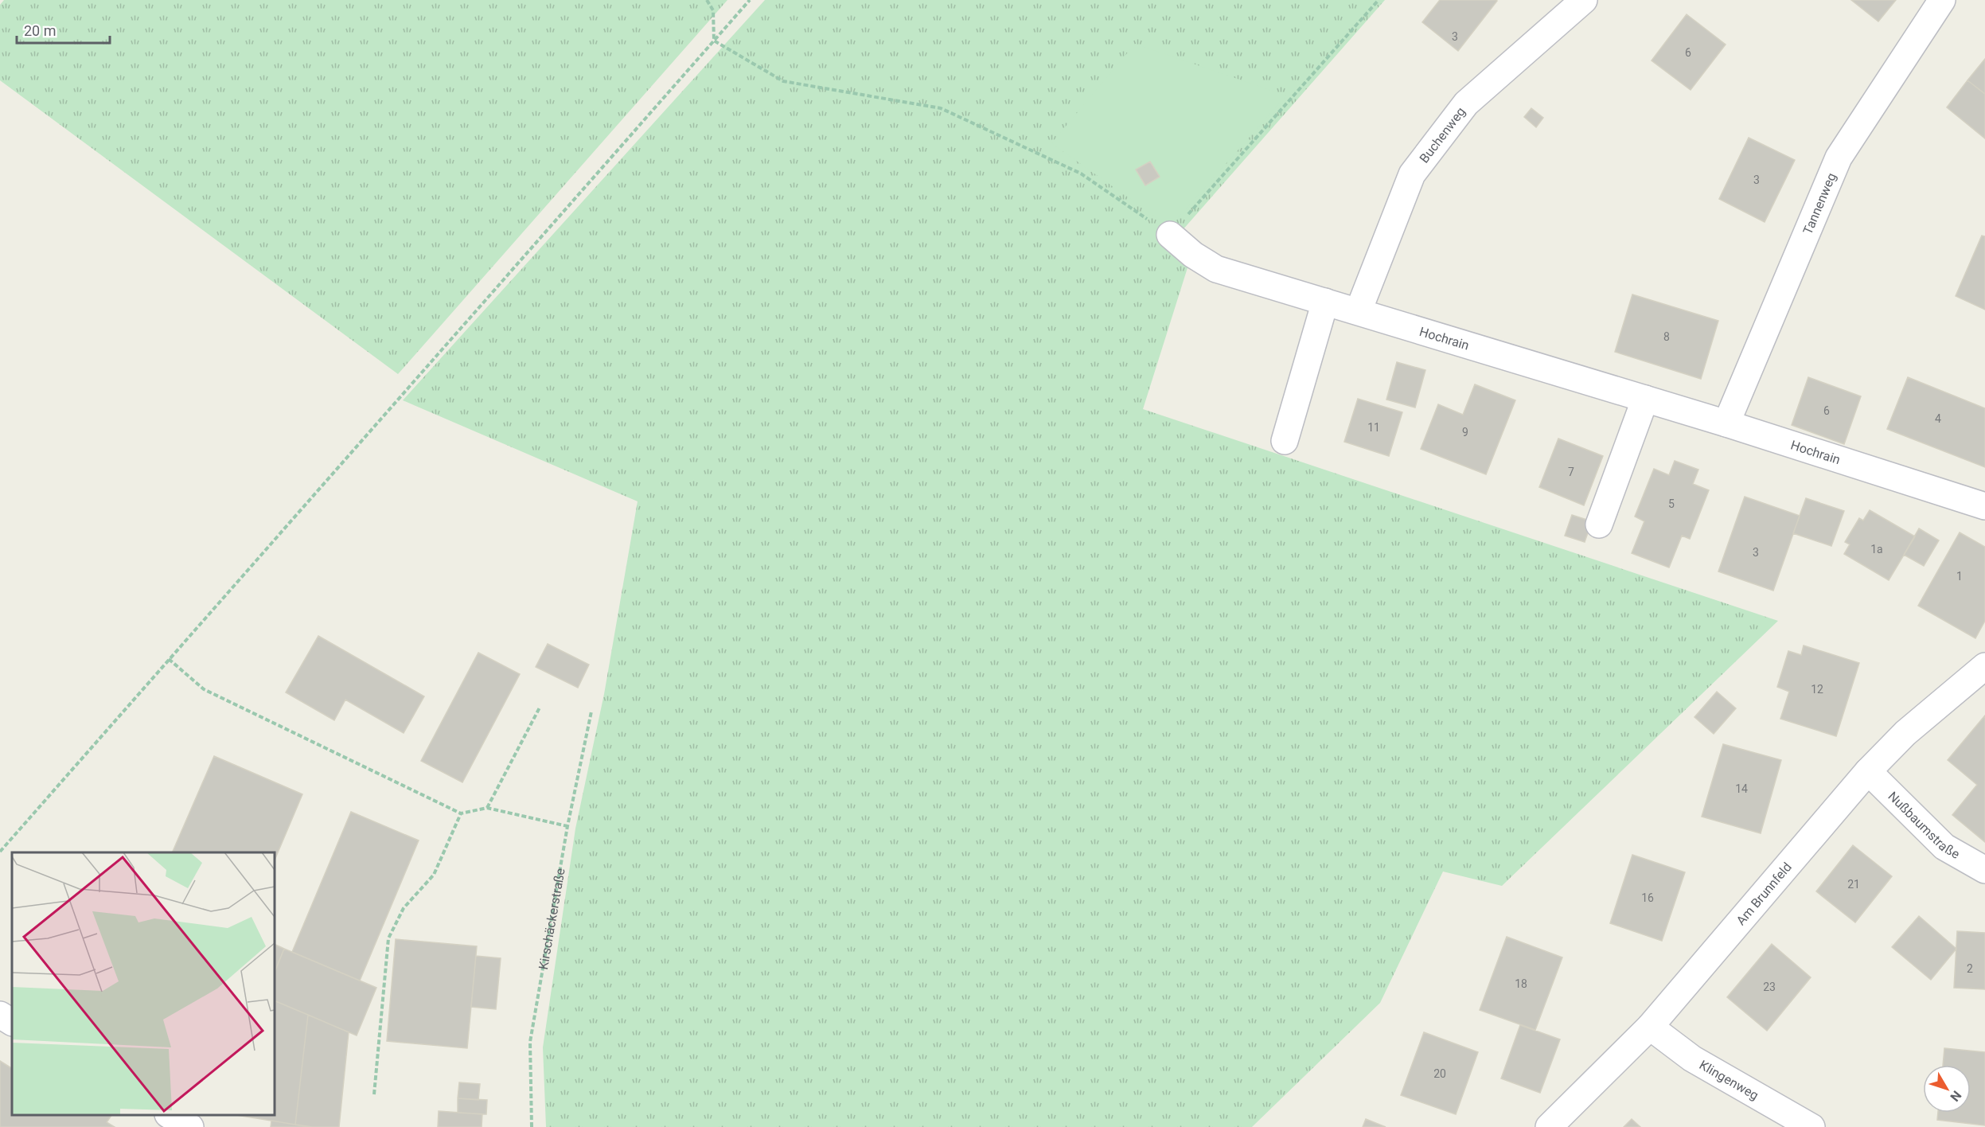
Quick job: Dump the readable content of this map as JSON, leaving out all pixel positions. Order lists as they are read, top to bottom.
{
  "streets": {
    "street": [
      "Buchenweg",
      "Tannenweg",
      "Hochrain",
      "Nußbaumstraße",
      "Am Brunnfeld",
      "Klingenweg"
    ],
    "path": ["Kirschäckerstraße"]
  },
  "crossings": [
    ["Buchenweg", "Hochrain"],
    ["Tannenweg", "Hochrain"],
    ["Nußbaumstraße", "Am Brunnfeld"],
    ["Am Brunnfeld", "Klingenweg"]
  ],
  "house_numbers": [
    "3",
    "6",
    "3",
    "8",
    "6",
    "4",
    "11",
    "9",
    "7",
    "5",
    "1a",
    "3",
    "1",
    "12",
    "14",
    "21",
    "16",
    "2",
    "18",
    "23",
    "20"
  ],
  "scale_bar": "20 m",
  "north": "bottom right"
}
